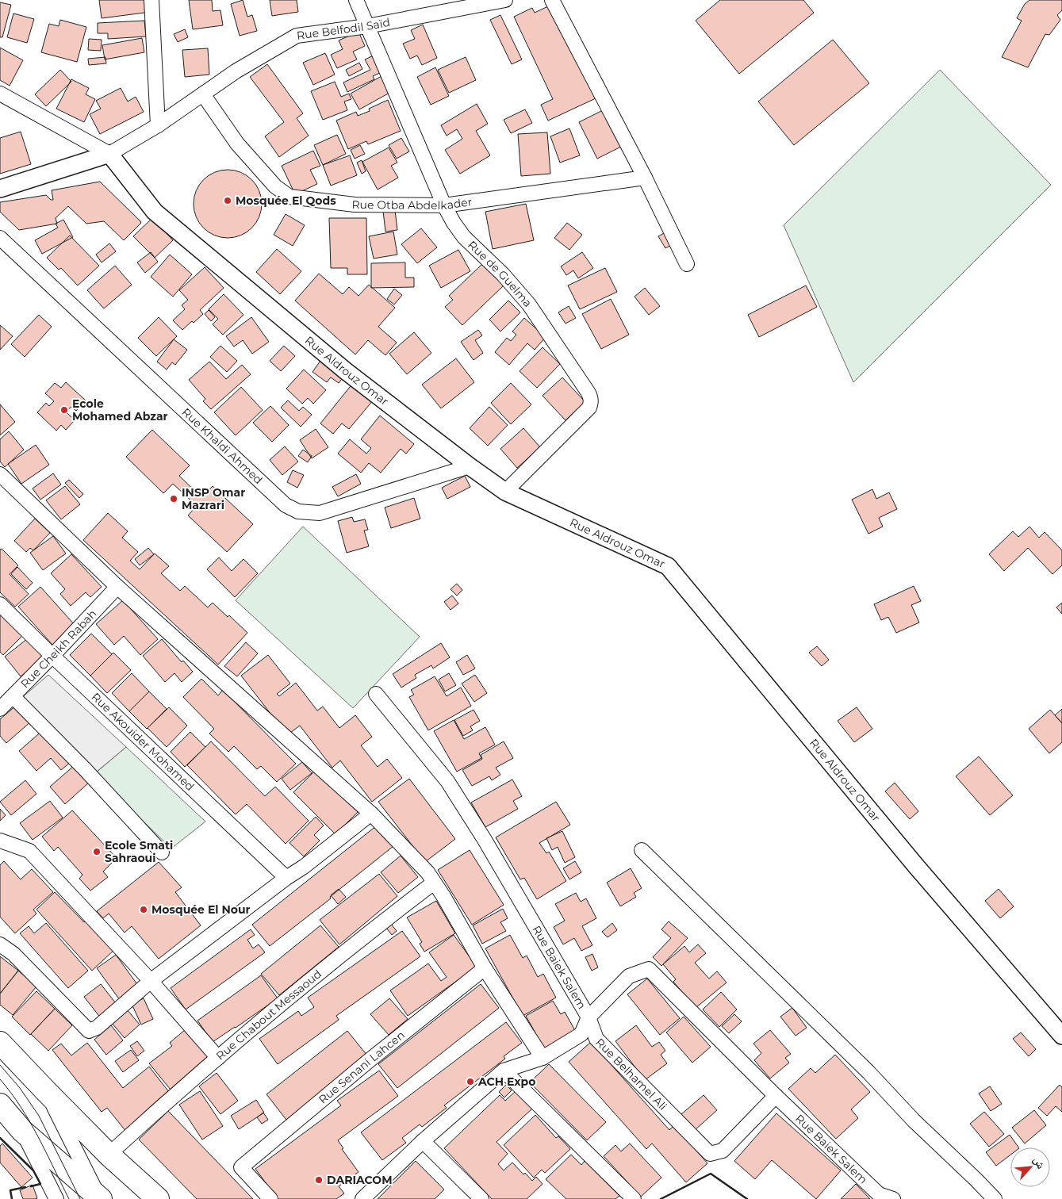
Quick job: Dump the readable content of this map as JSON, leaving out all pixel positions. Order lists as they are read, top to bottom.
{
  "streets": {
    "street": [
      "Rue Belfodil Saïd",
      "Rue Otba Abdelkader",
      "Rue de Guelma",
      "Rue Aldrouz Omar",
      "Rue Khaldi Ahmed",
      "Rue Cheikh Rabah",
      "Rue Akouider Mohamed",
      "Rue Baiek Salem",
      "Rue Chabout Messaoud",
      "Rue Senani Lahcen",
      "Rue Belhamel Ali"
    ]
  },
  "crossings": [
    ["Rue Belfodil Saïd", "Rue Otba Abdelkader"],
    ["Rue Belfodil Saïd", "Rue de Guelma"],
    ["Rue Belfodil Saïd", "Rue Aldrouz Omar"],
    ["Rue Otba Abdelkader", "Rue de Guelma"],
    ["Rue de Guelma", "Rue Aldrouz Omar"],
    ["Rue Aldrouz Omar", "Rue Khaldi Ahmed"],
    ["Rue Cheikh Rabah", "Rue Akouider Mohamed"],
    ["Rue Baiek Salem", "Rue Belhamel Ali"]
  ],
  "places": [
    "Mosquée El Qods",
    "Ecole Mohamed Abzar",
    "INSP Omar Mazrari",
    "Ecole Smati Sahraoui",
    "Mosquée El Nour",
    "ACH Expo",
    "DARIACOM"
  ],
  "north": "top right"
}
